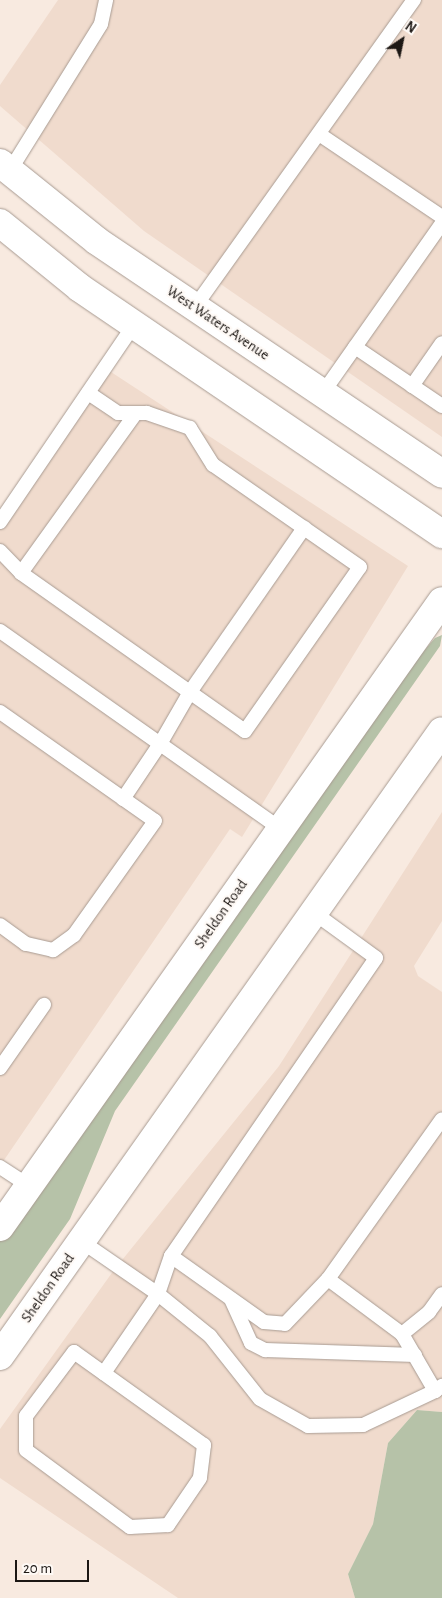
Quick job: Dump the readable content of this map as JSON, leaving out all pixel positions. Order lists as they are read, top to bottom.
{
  "streets": {
    "main road": ["West Waters Avenue", "Sheldon Road"]
  },
  "scale_bar": "20 m",
  "north": "top right"
}
